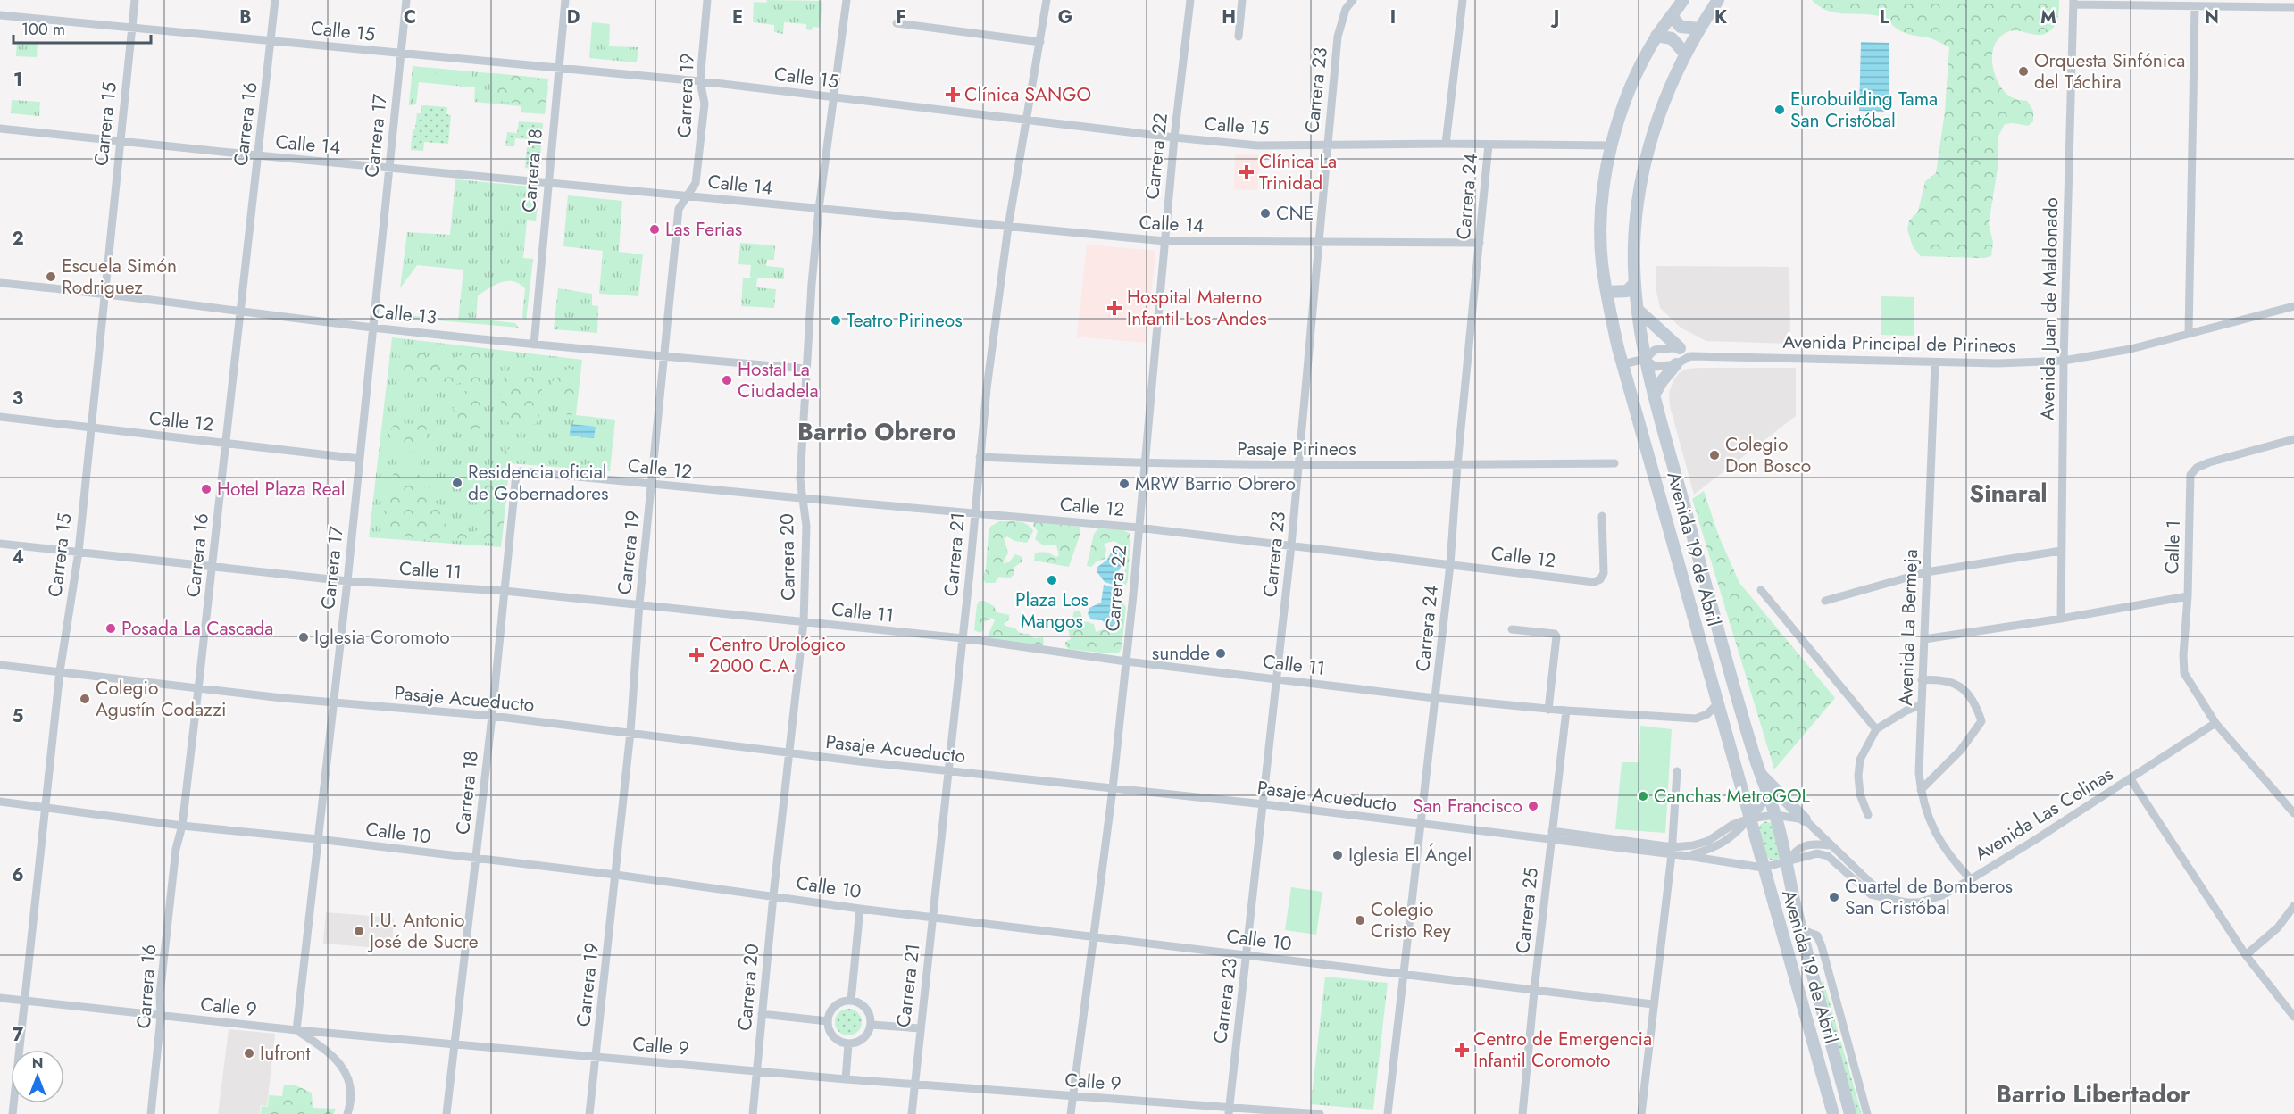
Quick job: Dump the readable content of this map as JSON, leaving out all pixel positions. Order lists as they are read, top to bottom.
{
  "streets": {
    "main road": ["Avenida 19 de Abril"],
    "street": [
      "Calle 15",
      "Carrera 23",
      "Carrera 19",
      "Carrera 15",
      "Carrera 16",
      "Carrera 17",
      "Calle 14",
      "Carrera 22",
      "Carrera 18",
      "Carrera 24",
      "Avenida Juan de Maldonado",
      "Calle 13",
      "Avenida Principal de Pirineos",
      "Calle 12",
      "Pasaje Pirineos",
      "Calle 1",
      "Carrera 21",
      "Carrera 20",
      "Calle 11",
      "Avenida La Bermeja",
      "Pasaje Acueducto",
      "Avenida Las Colinas",
      "Calle 10",
      "Carrera 25",
      "Calle 9"
    ]
  },
  "crossings": [
    ["Calle 15", "Carrera 23"],
    ["Calle 15", "Carrera 19"],
    ["Calle 15", "Carrera 15"],
    ["Calle 15", "Carrera 16"],
    ["Calle 15", "Carrera 17"],
    ["Calle 15", "Carrera 22"],
    ["Calle 15", "Carrera 18"],
    ["Calle 15", "Carrera 24"],
    ["Calle 15", "Avenida 19 de Abril"],
    ["Calle 15", "Carrera 21"],
    ["Calle 15", "Carrera 20"],
    ["Carrera 23", "Calle 14"],
    ["Carrera 23", "Calle 12"],
    ["Carrera 23", "Pasaje Pirineos"],
    ["Carrera 23", "Calle 11"],
    ["Carrera 23", "Pasaje Acueducto"],
    ["Carrera 23", "Calle 10"],
    ["Carrera 23", "Calle 9"],
    ["Carrera 19", "Calle 14"],
    ["Carrera 19", "Calle 13"],
    ["Carrera 19", "Calle 12"],
    ["Carrera 19", "Calle 11"],
    ["Carrera 19", "Pasaje Acueducto"],
    ["Carrera 19", "Calle 10"],
    ["Carrera 19", "Calle 9"],
    ["Carrera 15", "Calle 14"],
    ["Carrera 15", "Calle 13"],
    ["Carrera 15", "Calle 12"],
    ["Carrera 15", "Calle 11"],
    ["Carrera 15", "Pasaje Acueducto"],
    ["Carrera 15", "Calle 10"],
    ["Carrera 15", "Calle 9"],
    ["Carrera 16", "Calle 14"],
    ["Carrera 16", "Calle 13"],
    ["Carrera 16", "Calle 12"],
    ["Carrera 16", "Calle 11"],
    ["Carrera 16", "Pasaje Acueducto"],
    ["Carrera 16", "Calle 10"],
    ["Carrera 16", "Calle 9"],
    ["Carrera 17", "Calle 14"],
    ["Carrera 17", "Calle 13"],
    ["Carrera 17", "Calle 12"],
    ["Carrera 17", "Calle 11"],
    ["Carrera 17", "Pasaje Acueducto"],
    ["Carrera 17", "Calle 10"],
    ["Carrera 17", "Calle 9"],
    ["Calle 14", "Carrera 22"],
    ["Calle 14", "Carrera 18"],
    ["Calle 14", "Carrera 24"],
    ["Calle 14", "Carrera 21"],
    ["Calle 14", "Carrera 20"],
    ["Carrera 22", "Calle 12"],
    ["Carrera 22", "Pasaje Pirineos"],
    ["Carrera 22", "Calle 11"],
    ["Carrera 22", "Pasaje Acueducto"],
    ["Carrera 22", "Calle 10"],
    ["Carrera 22", "Calle 9"],
    ["Carrera 18", "Calle 13"],
    ["Carrera 18", "Calle 12"],
    ["Carrera 18", "Calle 11"],
    ["Carrera 18", "Pasaje Acueducto"],
    ["Carrera 18", "Calle 10"],
    ["Carrera 18", "Calle 9"],
    ["Carrera 24", "Calle 12"],
    ["Carrera 24", "Pasaje Pirineos"],
    ["Carrera 24", "Calle 11"],
    ["Carrera 24", "Pasaje Acueducto"],
    ["Carrera 24", "Calle 10"],
    ["Avenida Juan de Maldonado", "Avenida Principal de Pirineos"],
    ["Calle 13", "Carrera 20"],
    ["Avenida Principal de Pirineos", "Avenida La Bermeja"],
    ["Calle 12", "Carrera 21"],
    ["Calle 12", "Carrera 20"],
    ["Pasaje Pirineos", "Carrera 21"],
    ["Calle 1", "Avenida Las Colinas"],
    ["Avenida 19 de Abril", "Calle 11"],
    ["Avenida 19 de Abril", "Pasaje Acueducto"],
    ["Avenida 19 de Abril", "Avenida Las Colinas"],
    ["Carrera 21", "Calle 11"],
    ["Carrera 21", "Pasaje Acueducto"],
    ["Carrera 21", "Calle 10"],
    ["Carrera 21", "Calle 9"],
    ["Carrera 20", "Calle 11"],
    ["Carrera 20", "Pasaje Acueducto"],
    ["Carrera 20", "Calle 10"],
    ["Carrera 20", "Calle 9"],
    ["Calle 11", "Carrera 25"],
    ["Avenida La Bermeja", "Avenida Las Colinas"],
    ["Pasaje Acueducto", "Avenida Las Colinas"],
    ["Pasaje Acueducto", "Carrera 25"],
    ["Calle 10", "Carrera 25"]
  ],
  "districts": ["Barrio Obrero", "Sinaral", "Barrio Libertador"],
  "places": {
    "other": [
      "Orquesta Sinfónica del Táchira",
      "Eurobuilding Tama San Cristóbal",
      "CNE",
      "Las Ferias",
      "Escuela Simón Rodriguez",
      "Teatro Pirineos",
      "Hostal La Ciudadela",
      "Colegio Don Bosco",
      "Residencia oficial de Gobernadores",
      "MRW Barrio Obrero",
      "Hotel Plaza Real",
      "Plaza Los Mangos",
      "Posada La Cascada",
      "Iglesia Coromoto",
      "sundde",
      "Colegio Agustín Codazzi",
      "Canchas MetroGOL",
      "San Francisco",
      "Iglesia El Ángel",
      "Cuartel de Bomberos San Cristóbal",
      "Colegio Cristo Rey",
      "I.U. Antonio José de Sucre",
      "Iufront"
    ],
    "health": [
      "Clínica SANGO",
      "Clínica La Trinidad",
      "Hospital Materno Infantil Los Andes",
      "Centro Urológico 2000 C.A.",
      "Centro de Emergencia Infantil Coromoto"
    ]
  },
  "scale_bar": "100 m",
  "north": "top",
  "grid": {
    "columns": [
      "B",
      "C",
      "D",
      "E",
      "F",
      "G",
      "H",
      "I",
      "J",
      "K",
      "L",
      "M",
      "N"
    ],
    "rows": [
      "1",
      "2",
      "3",
      "4",
      "5",
      "6",
      "7"
    ]
  }
}
